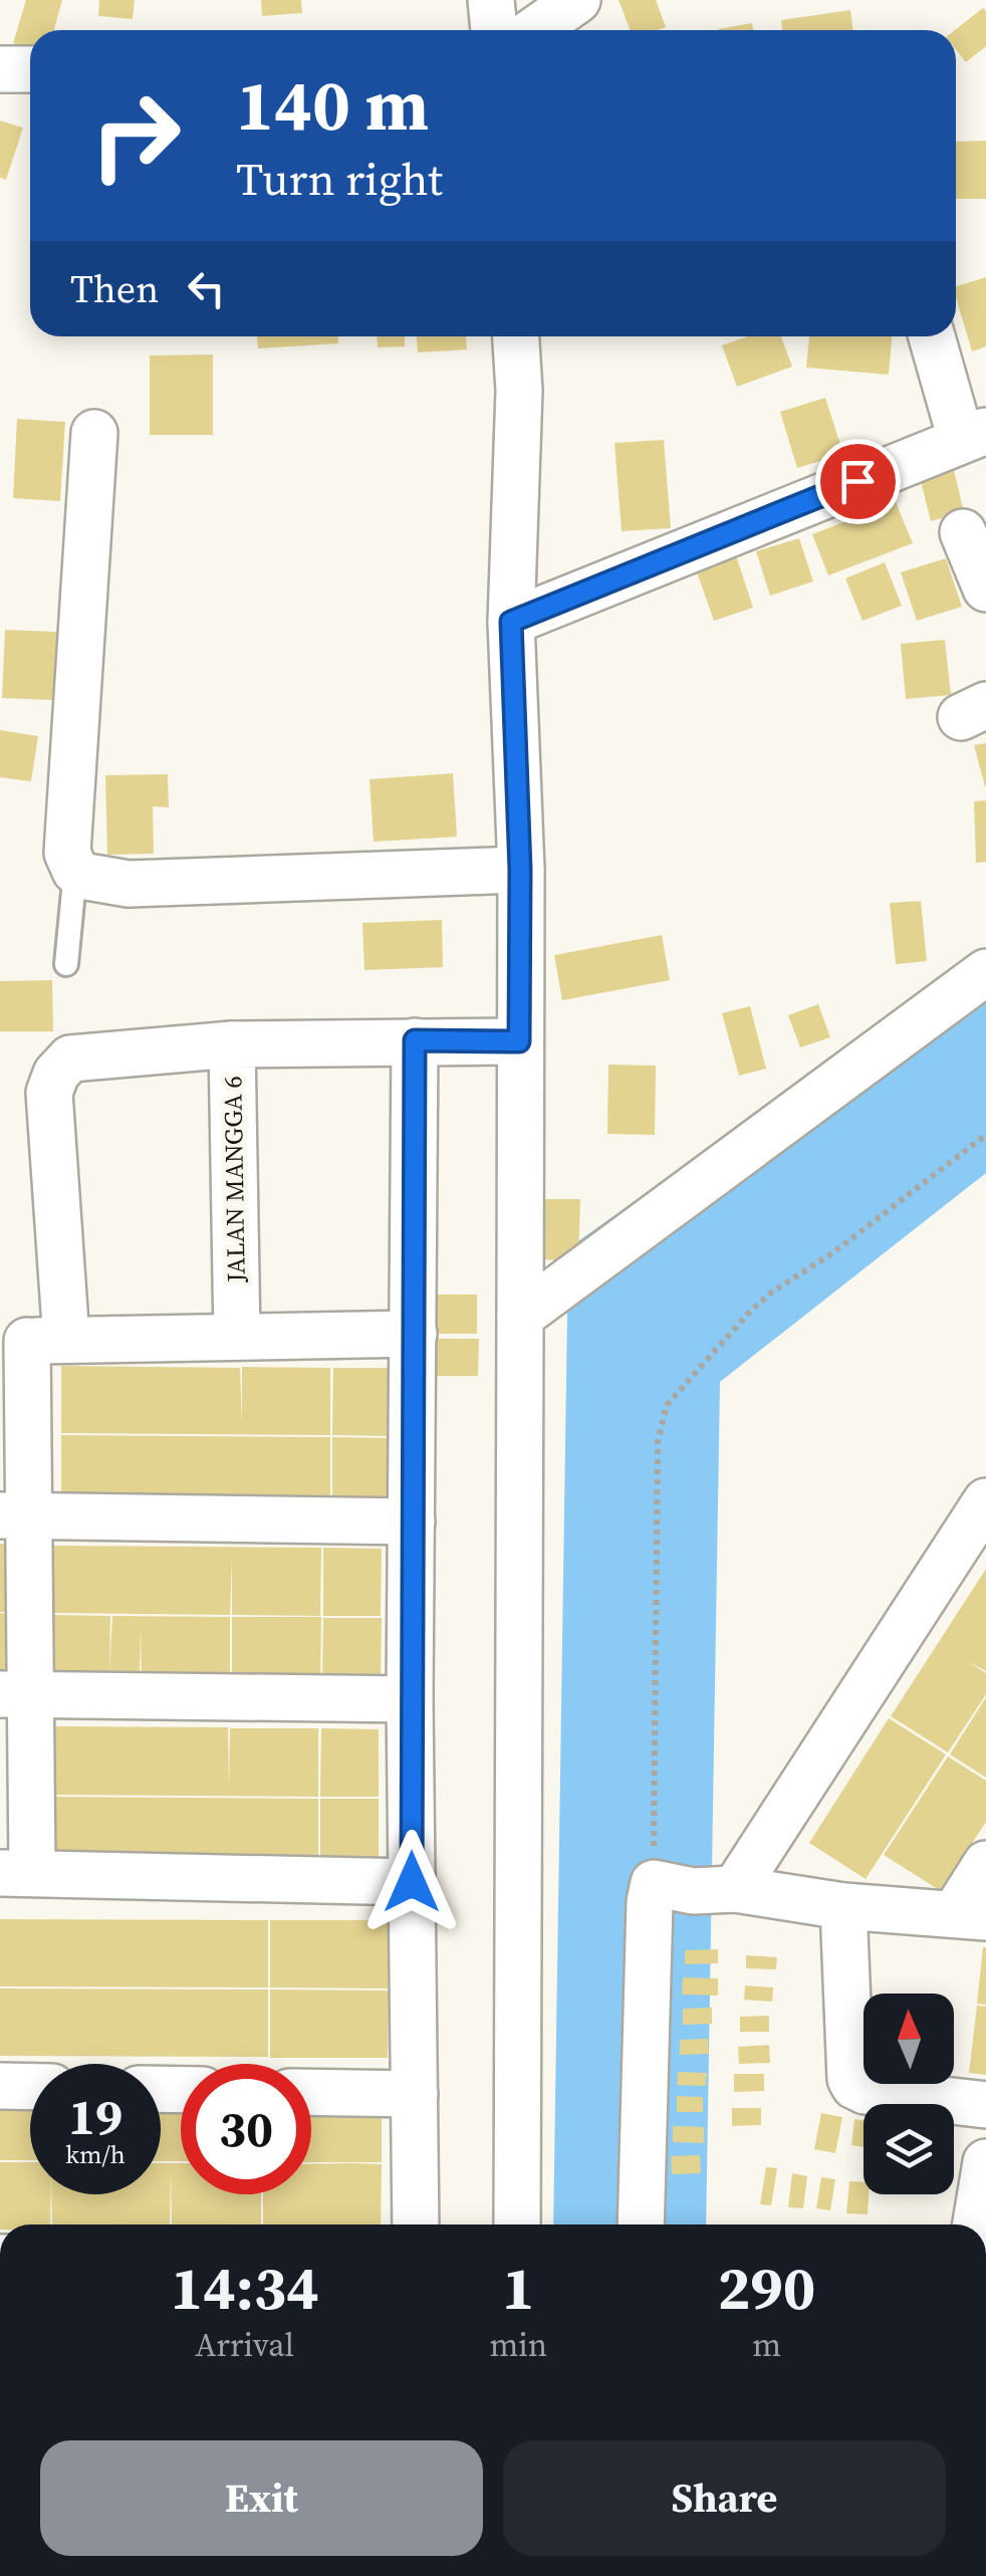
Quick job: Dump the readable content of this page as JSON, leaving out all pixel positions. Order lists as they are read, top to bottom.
{
  "streets": {
    "street": ["JALAN MANGGA 6"]
  },
  "north": "top",
  "page": {
    "turn": ["140 m", "Turn right"],
    "then": "Then",
    "speed": "19 km/h",
    "limit": "30",
    "eta": [
      "14:34",
      "Arrival",
      "1",
      "min",
      "290",
      "m"
    ],
    "buttons": ["Exit", "Share"]
  }
}
